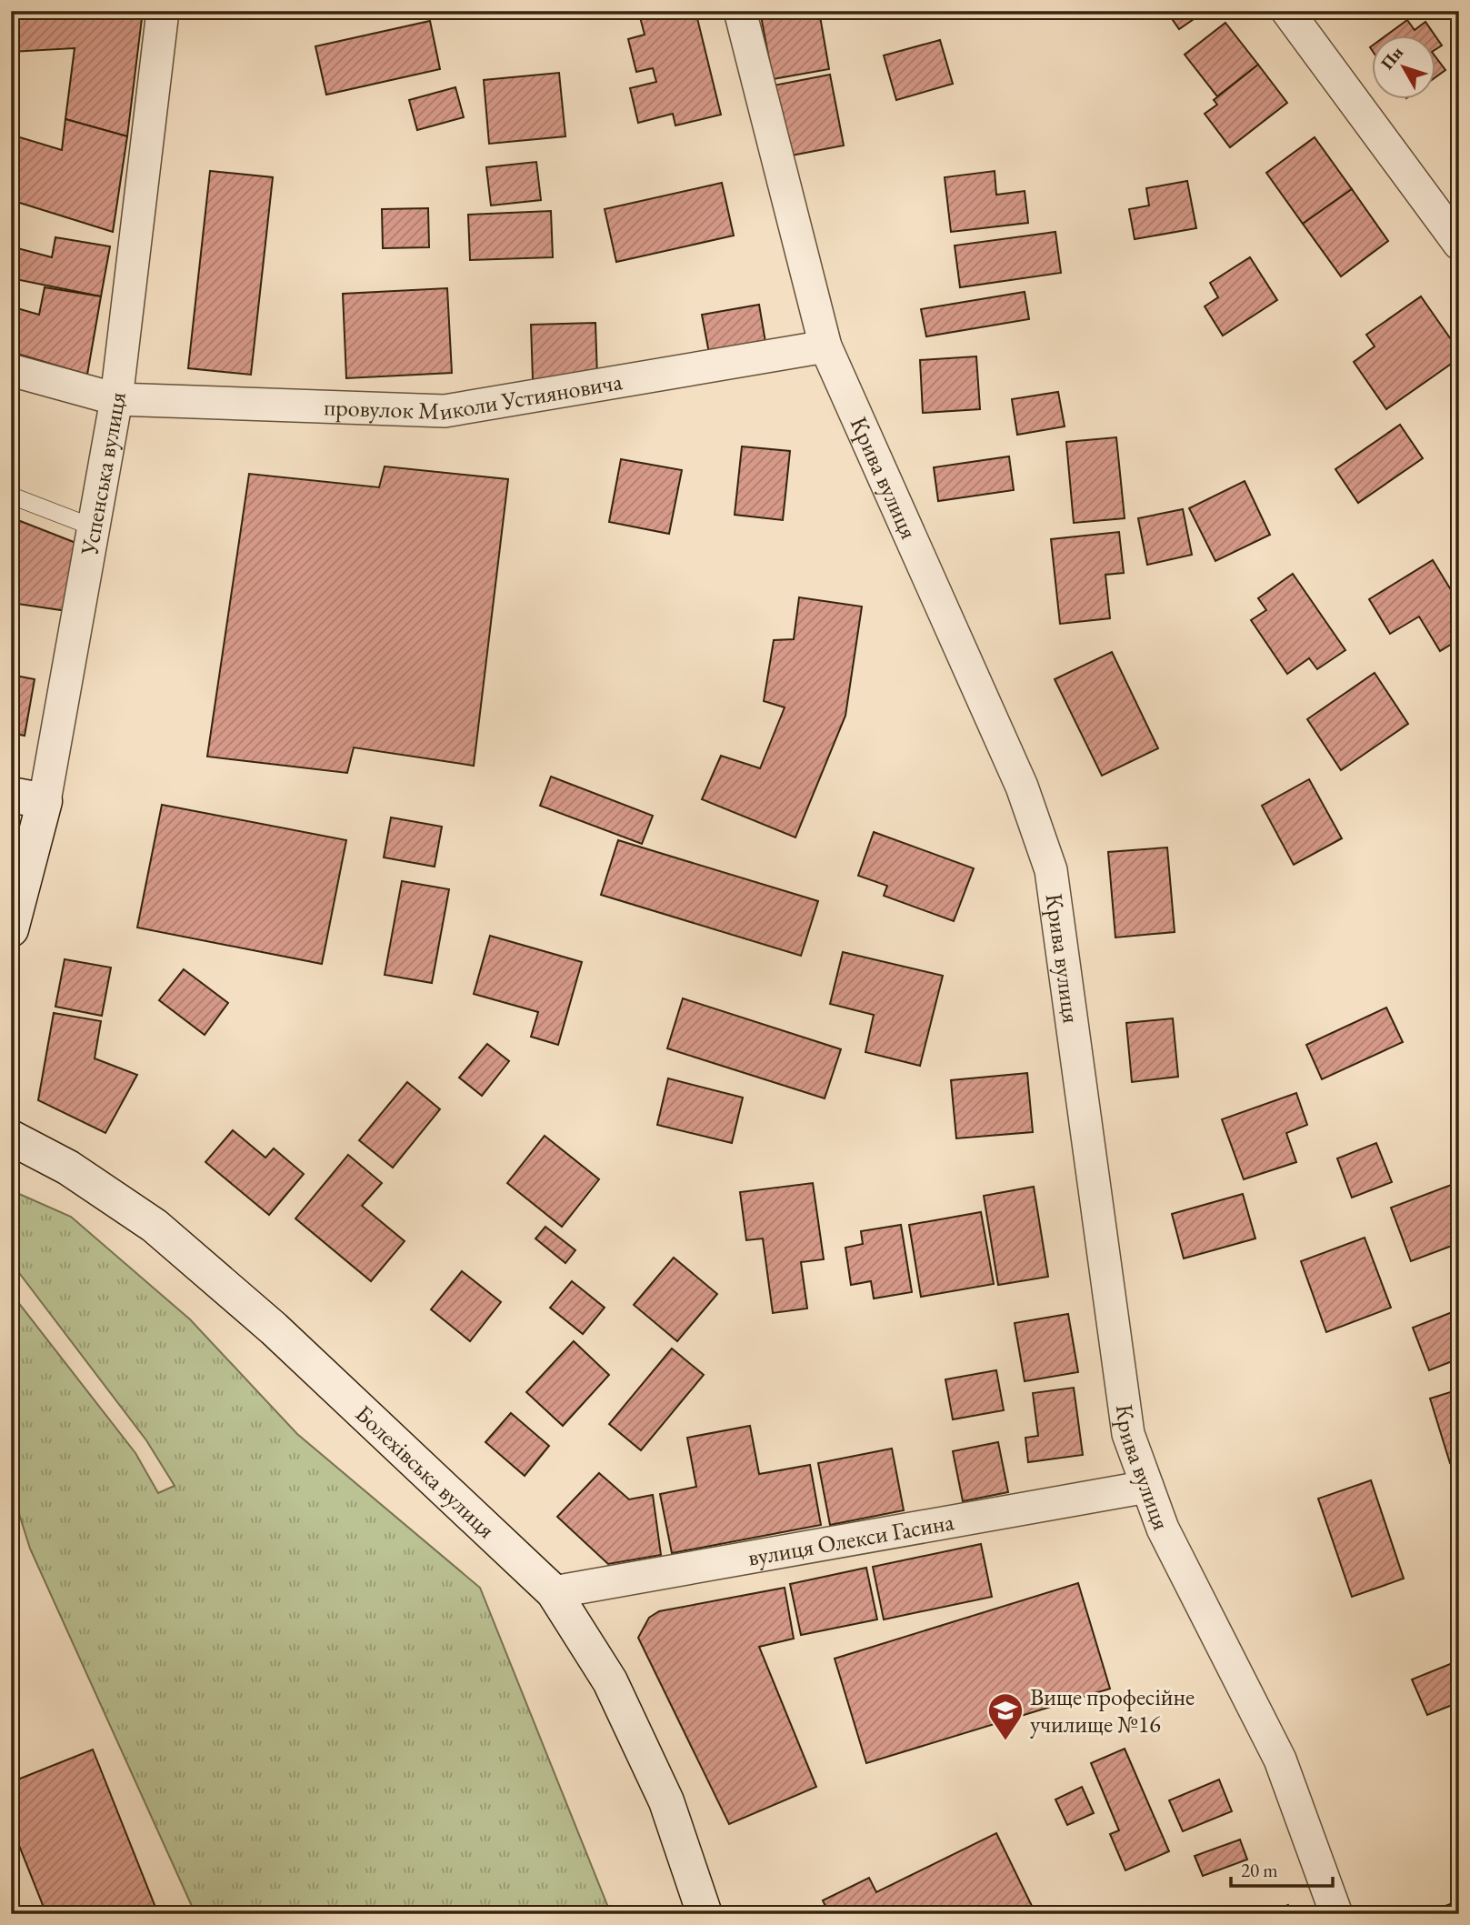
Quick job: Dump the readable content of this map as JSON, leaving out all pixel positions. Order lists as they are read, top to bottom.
{
  "streets": {
    "main road": ["Успенська вулиця", "Болехівська вулиця"],
    "street": ["провулок Миколи Устияновича", "Крива вулиця", "вулиця Олекси Гасина"]
  },
  "crossings": [
    ["провулок Миколи Устияновича", "Успенська вулиця"],
    ["провулок Миколи Устияновича", "Крива вулиця"],
    ["Крива вулиця", "вулиця Олекси Гасина"],
    ["Болехівська вулиця", "вулиця Олекси Гасина"]
  ],
  "places": {
    "school or university": ["Вище професійне училище №16"]
  },
  "scale_bar": "20 m",
  "north": "top left"
}
